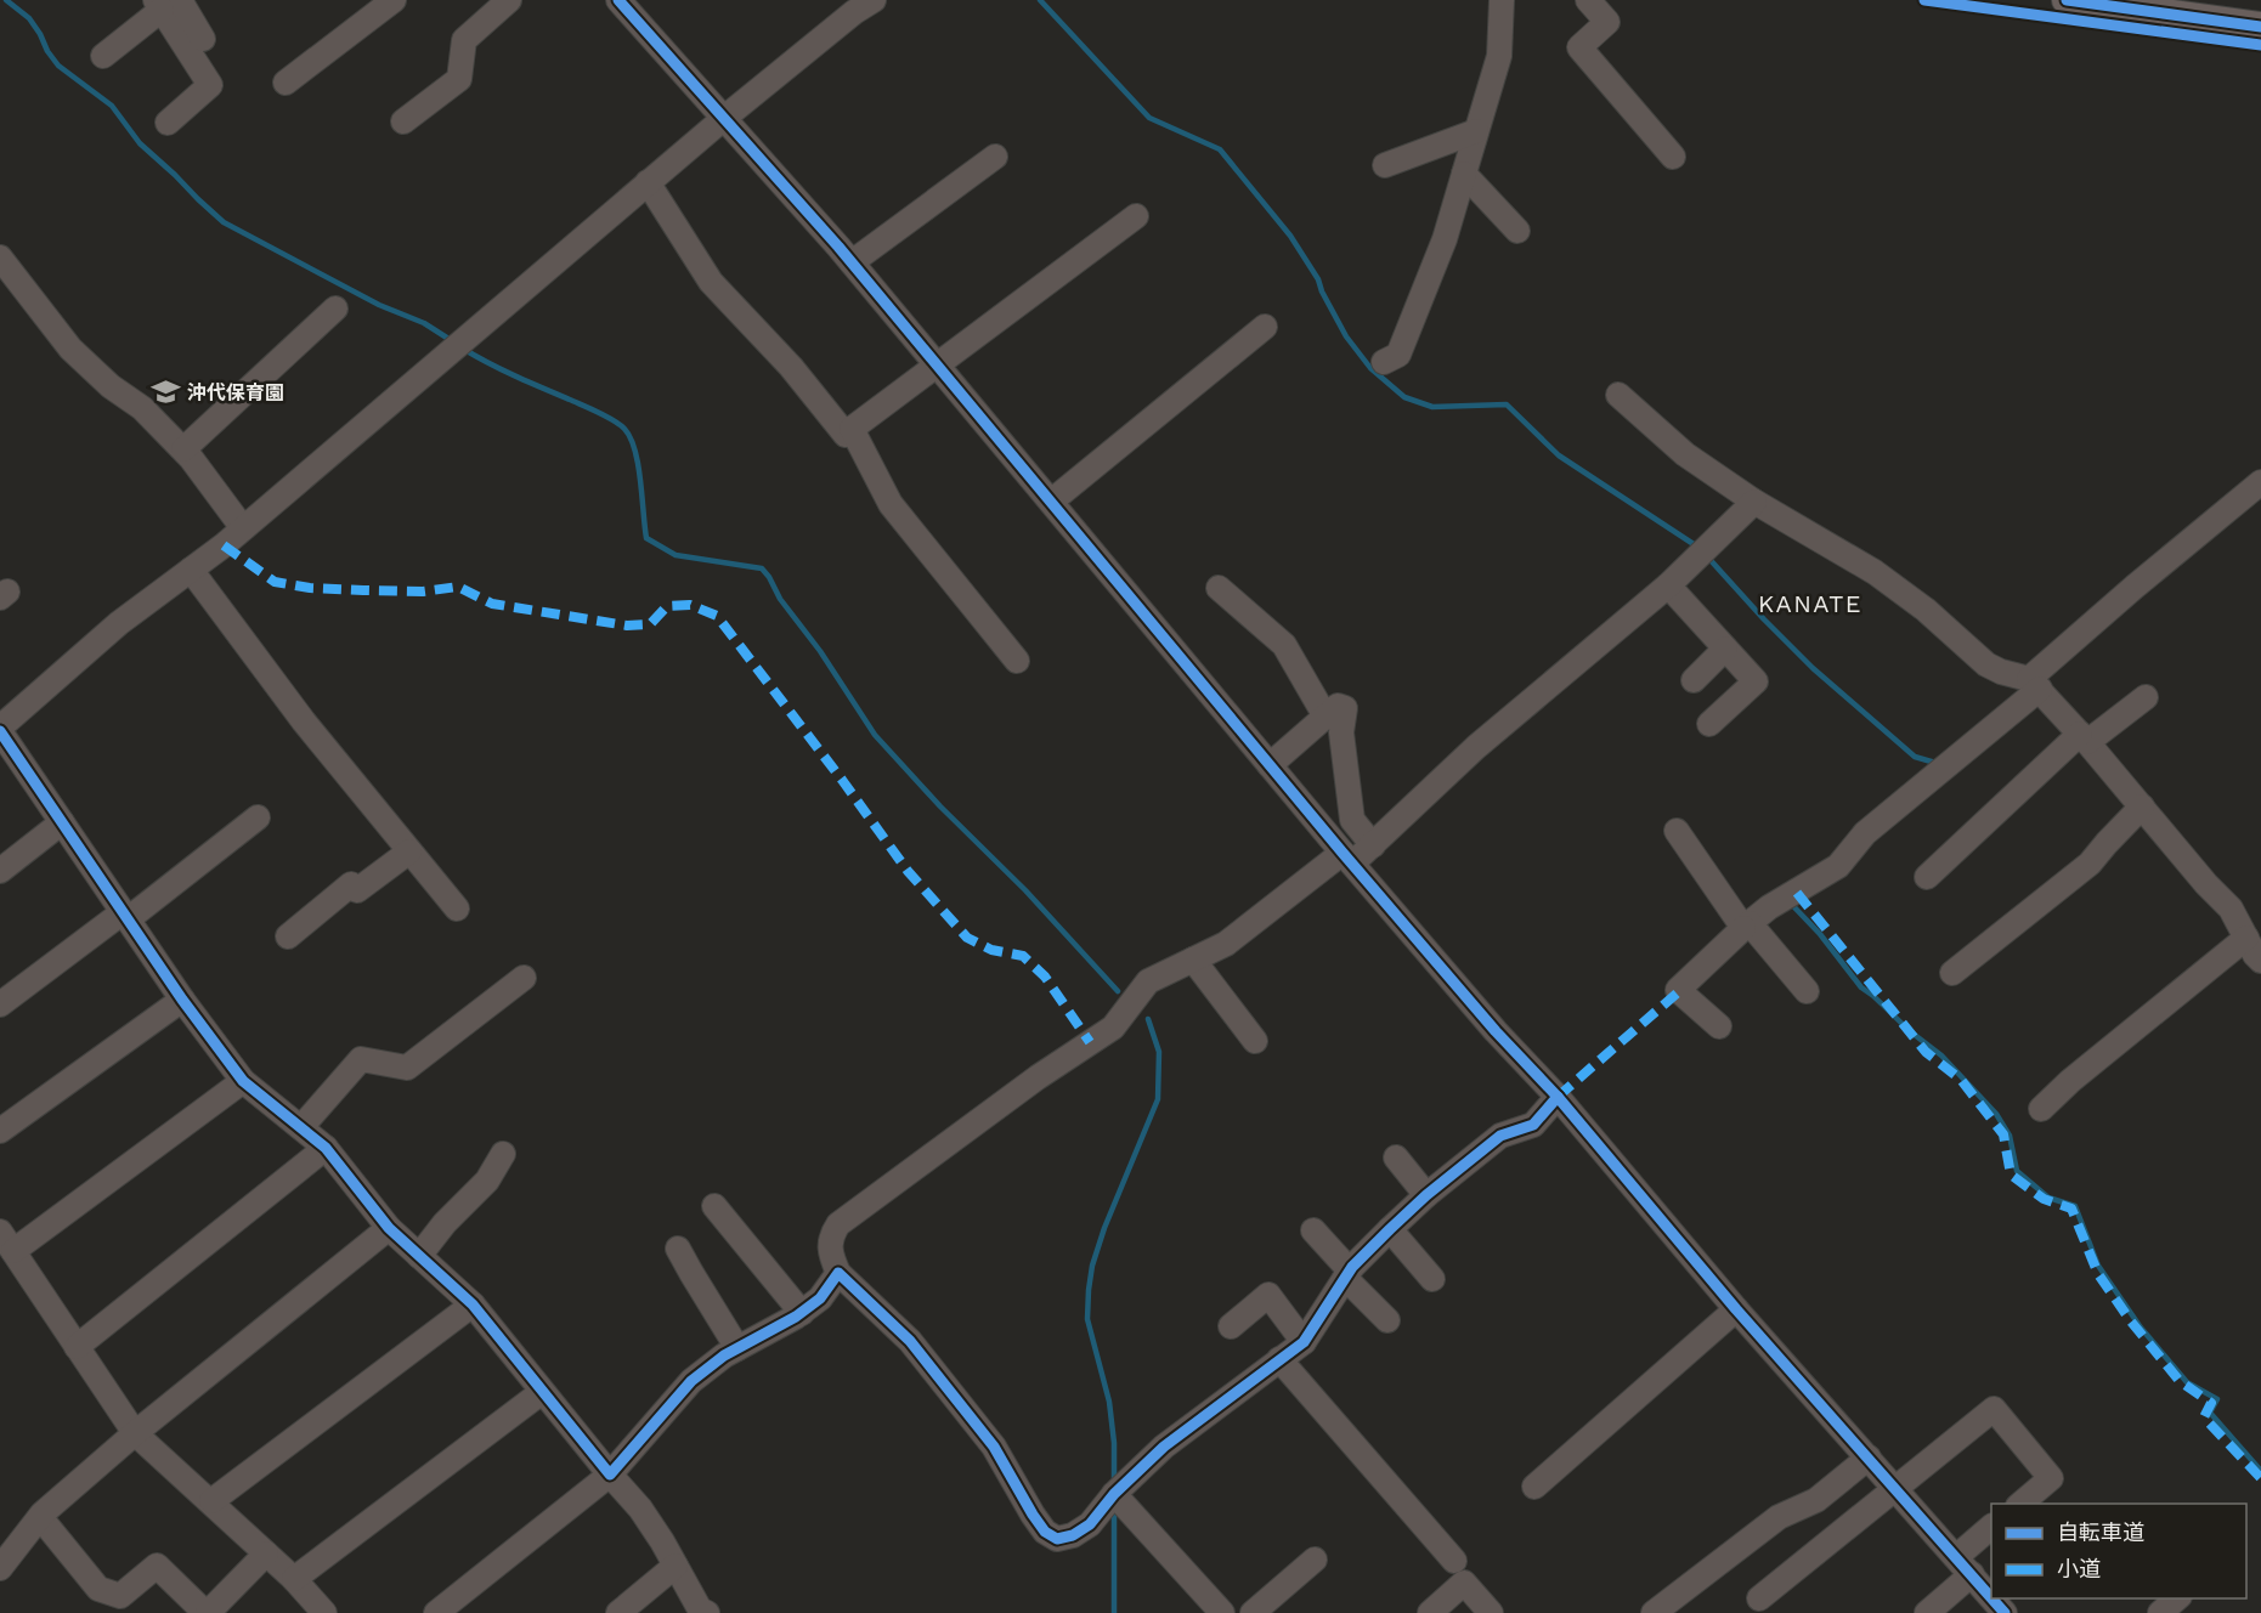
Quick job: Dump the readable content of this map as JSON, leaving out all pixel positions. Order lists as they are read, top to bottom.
{
  "districts": ["KANATE"],
  "places": {
    "school or university": ["沖代保育園"]
  },
  "legend": ["自転車道", "小道"]
}
